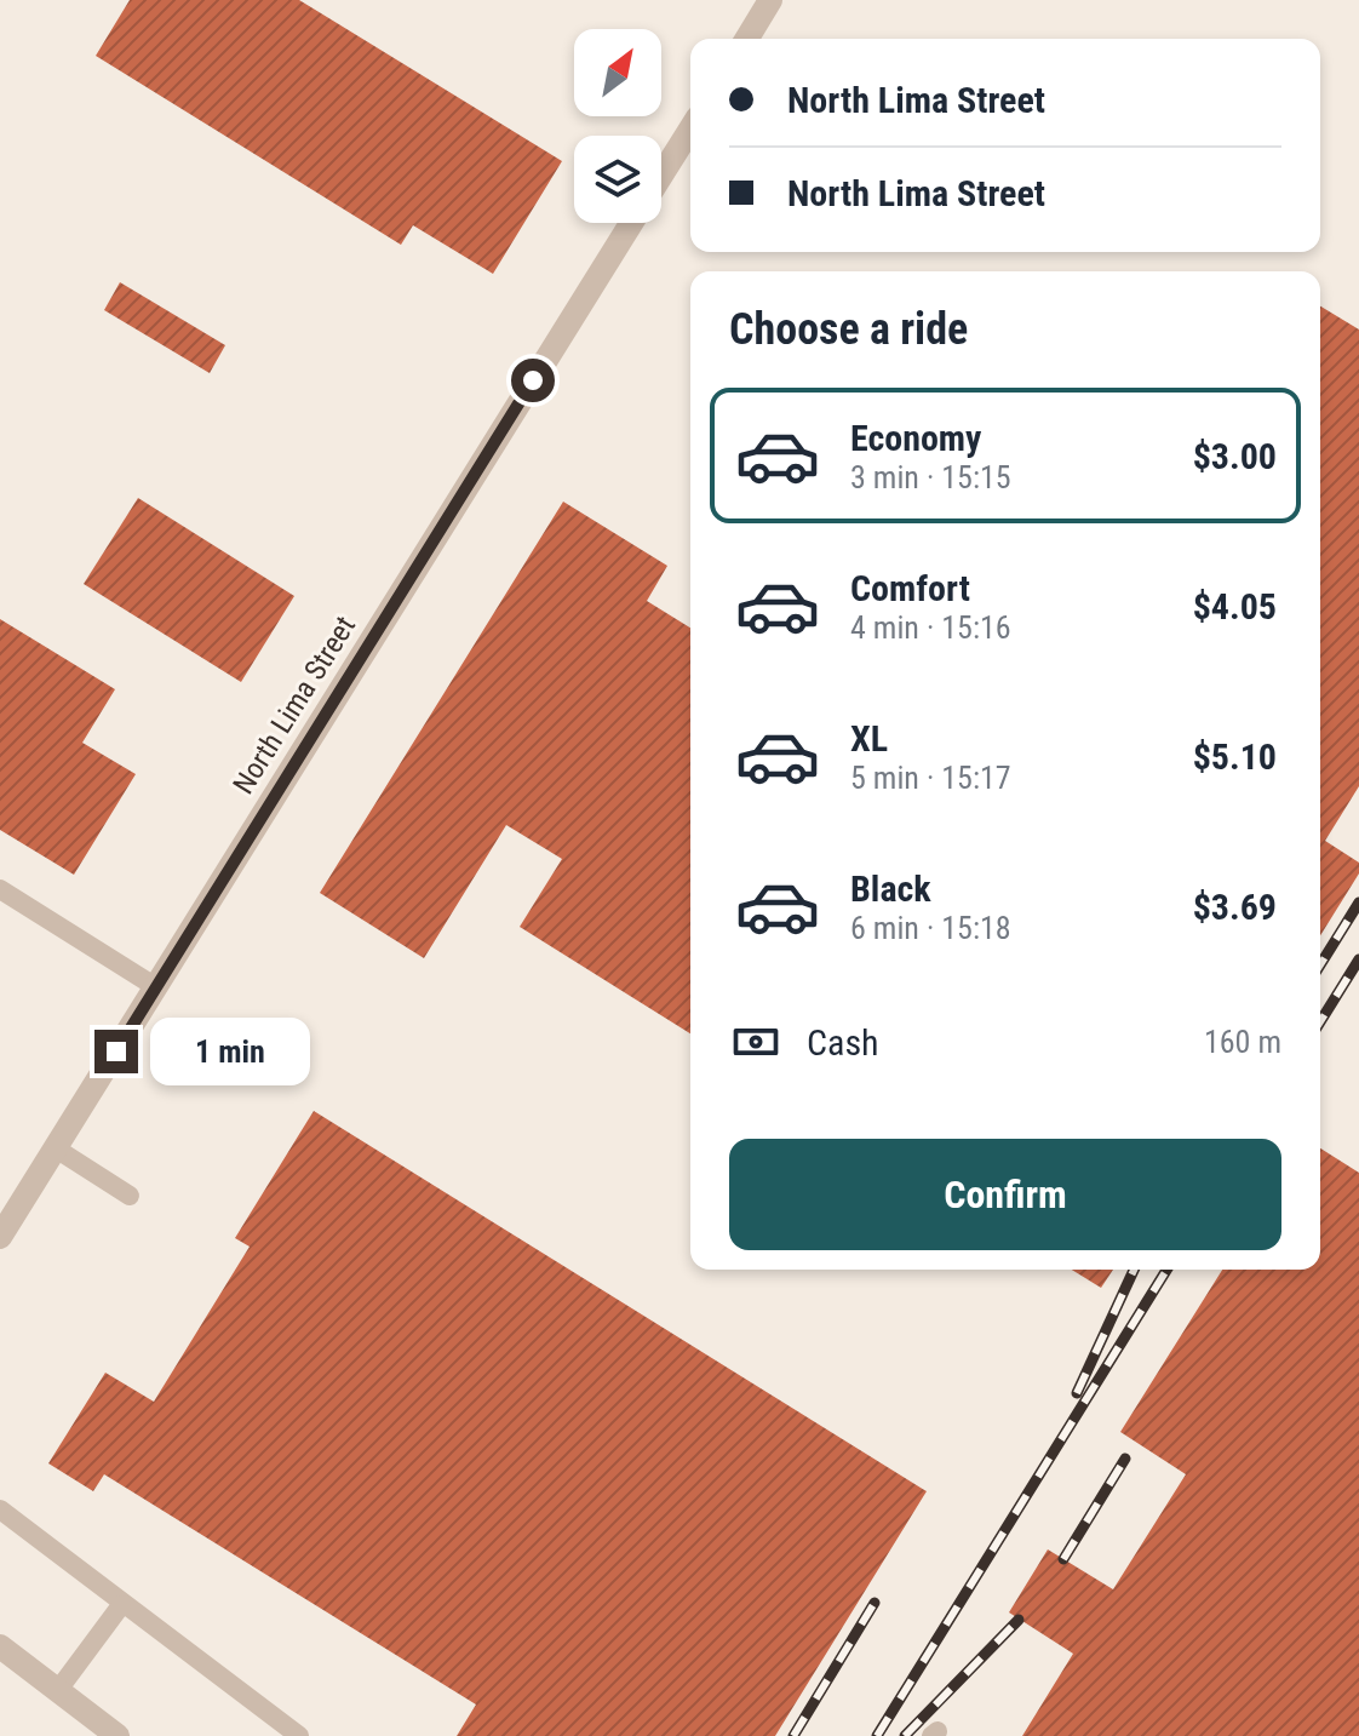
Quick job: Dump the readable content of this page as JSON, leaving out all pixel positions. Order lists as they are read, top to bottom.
{
  "streets": {
    "street": ["North Lima Street"]
  },
  "north": "top right",
  "page": {
    "banner": ["North Lima Street", "North Lima Street"],
    "heading": "Choose a ride",
    "list": [
      {
        "name": "Economy",
        "note": "3 min · 15:15",
        "value": "$3.00"
      },
      {
        "name": "Comfort",
        "note": "4 min · 15:16",
        "value": "$4.05"
      },
      {
        "name": "XL",
        "note": "5 min · 15:17",
        "value": "$5.10"
      },
      {
        "name": "Black",
        "note": "6 min · 15:18",
        "value": "$3.69"
      }
    ],
    "pay": ["Cash", "160 m"],
    "bubble": "1 min",
    "buttons": "Confirm"
  }
}
